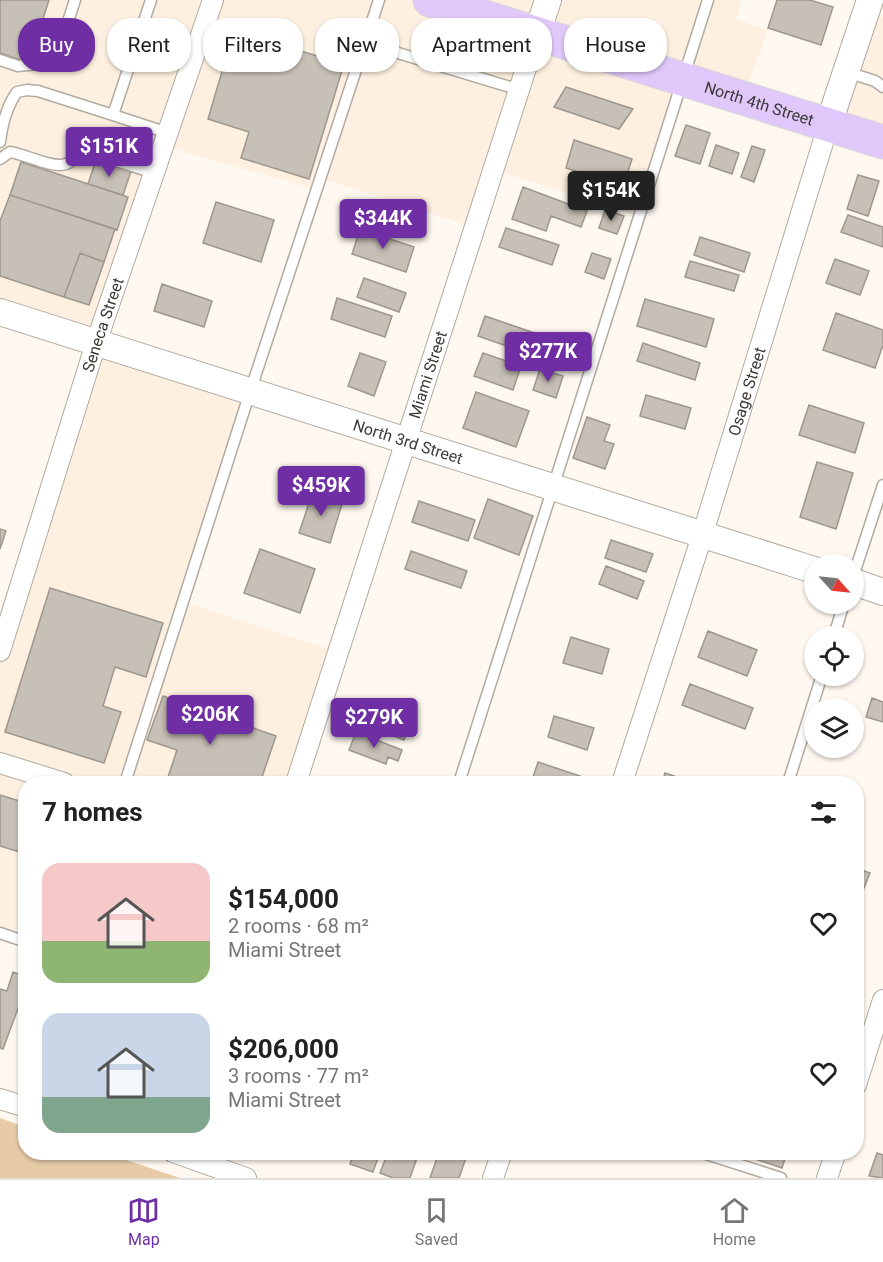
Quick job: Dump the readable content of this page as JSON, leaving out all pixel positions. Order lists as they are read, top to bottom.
{
  "streets": {
    "highway": ["North 4th Street"],
    "street": [
      "Seneca Street",
      "Miami Street",
      "Osage Street",
      "North 3rd Street"
    ]
  },
  "crossings": [
    ["North 4th Street", "Osage Street"],
    ["Seneca Street", "North 3rd Street"],
    ["Miami Street", "North 3rd Street"],
    ["Osage Street", "North 3rd Street"]
  ],
  "north": "bottom right",
  "page": {
    "chip": [
      "Buy",
      "Rent",
      "Filters",
      "New",
      "Apartment",
      "House"
    ],
    "price": [
      "$151K",
      "$154K",
      "$344K",
      "$277K",
      "$459K",
      "$206K",
      "$279K"
    ],
    "heading": "7 homes",
    "list": [
      {
        "name": "$154,000",
        "note": "2 rooms · 68 m² · Miami Street"
      },
      {
        "name": "$206,000",
        "note": "3 rooms · 77 m² · Miami Street"
      }
    ],
    "tabs": ["Map", "Saved", "Home"]
  }
}
